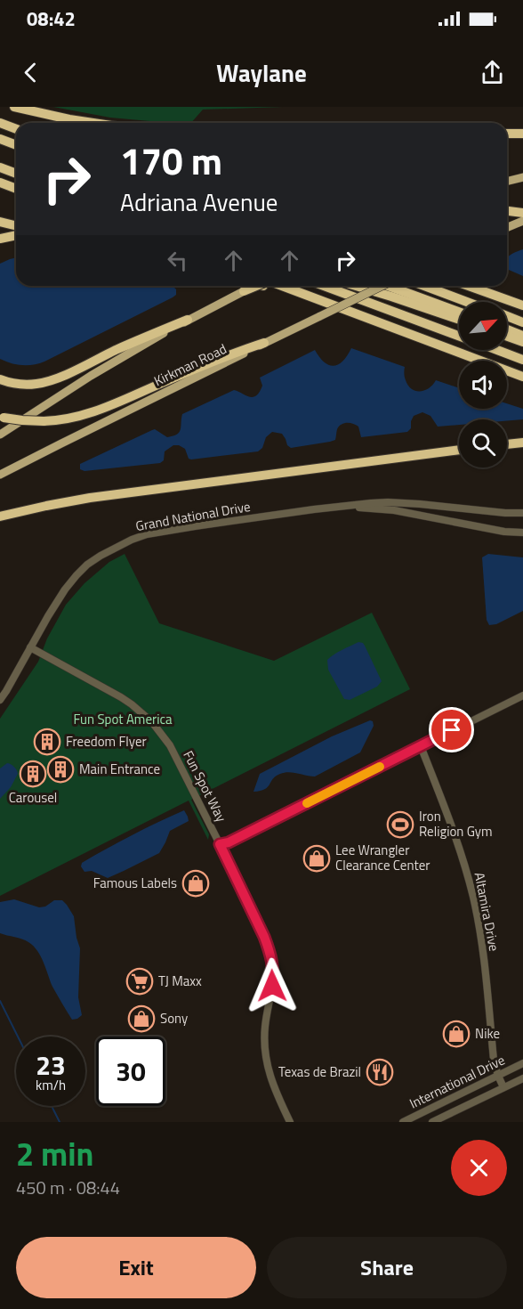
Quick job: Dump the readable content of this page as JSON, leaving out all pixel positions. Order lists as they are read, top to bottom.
{
  "streets": {
    "main road": ["Kirkman Road"],
    "street": [
      "Grand National Drive",
      "Fun Spot Way",
      "Altamira Drive",
      "International Drive"
    ]
  },
  "crossings": [
    ["Grand National Drive", "Fun Spot Way"],
    ["Altamira Drive", "International Drive"]
  ],
  "parks": ["Fun Spot America"],
  "places": {
    "building": ["Freedom Flyer", "Main Entrance", "Carousel"],
    "sports": ["Iron Religion Gym"],
    "shop": [
      "Lee Wrangler Clearance Center",
      "Famous Labels",
      "Sony",
      "Nike"
    ],
    "supermarket": ["TJ Maxx"],
    "restaurant": ["Texas de Brazil"]
  },
  "north": "top right",
  "page": {
    "status": "08:42",
    "header": "Waylane",
    "turn": ["170 m", "Adriana Avenue"],
    "speed": "23 km/h",
    "limit": "30",
    "heading": ["2 min", "450 m · 08:44"],
    "buttons": ["Exit", "Share"]
  }
}
